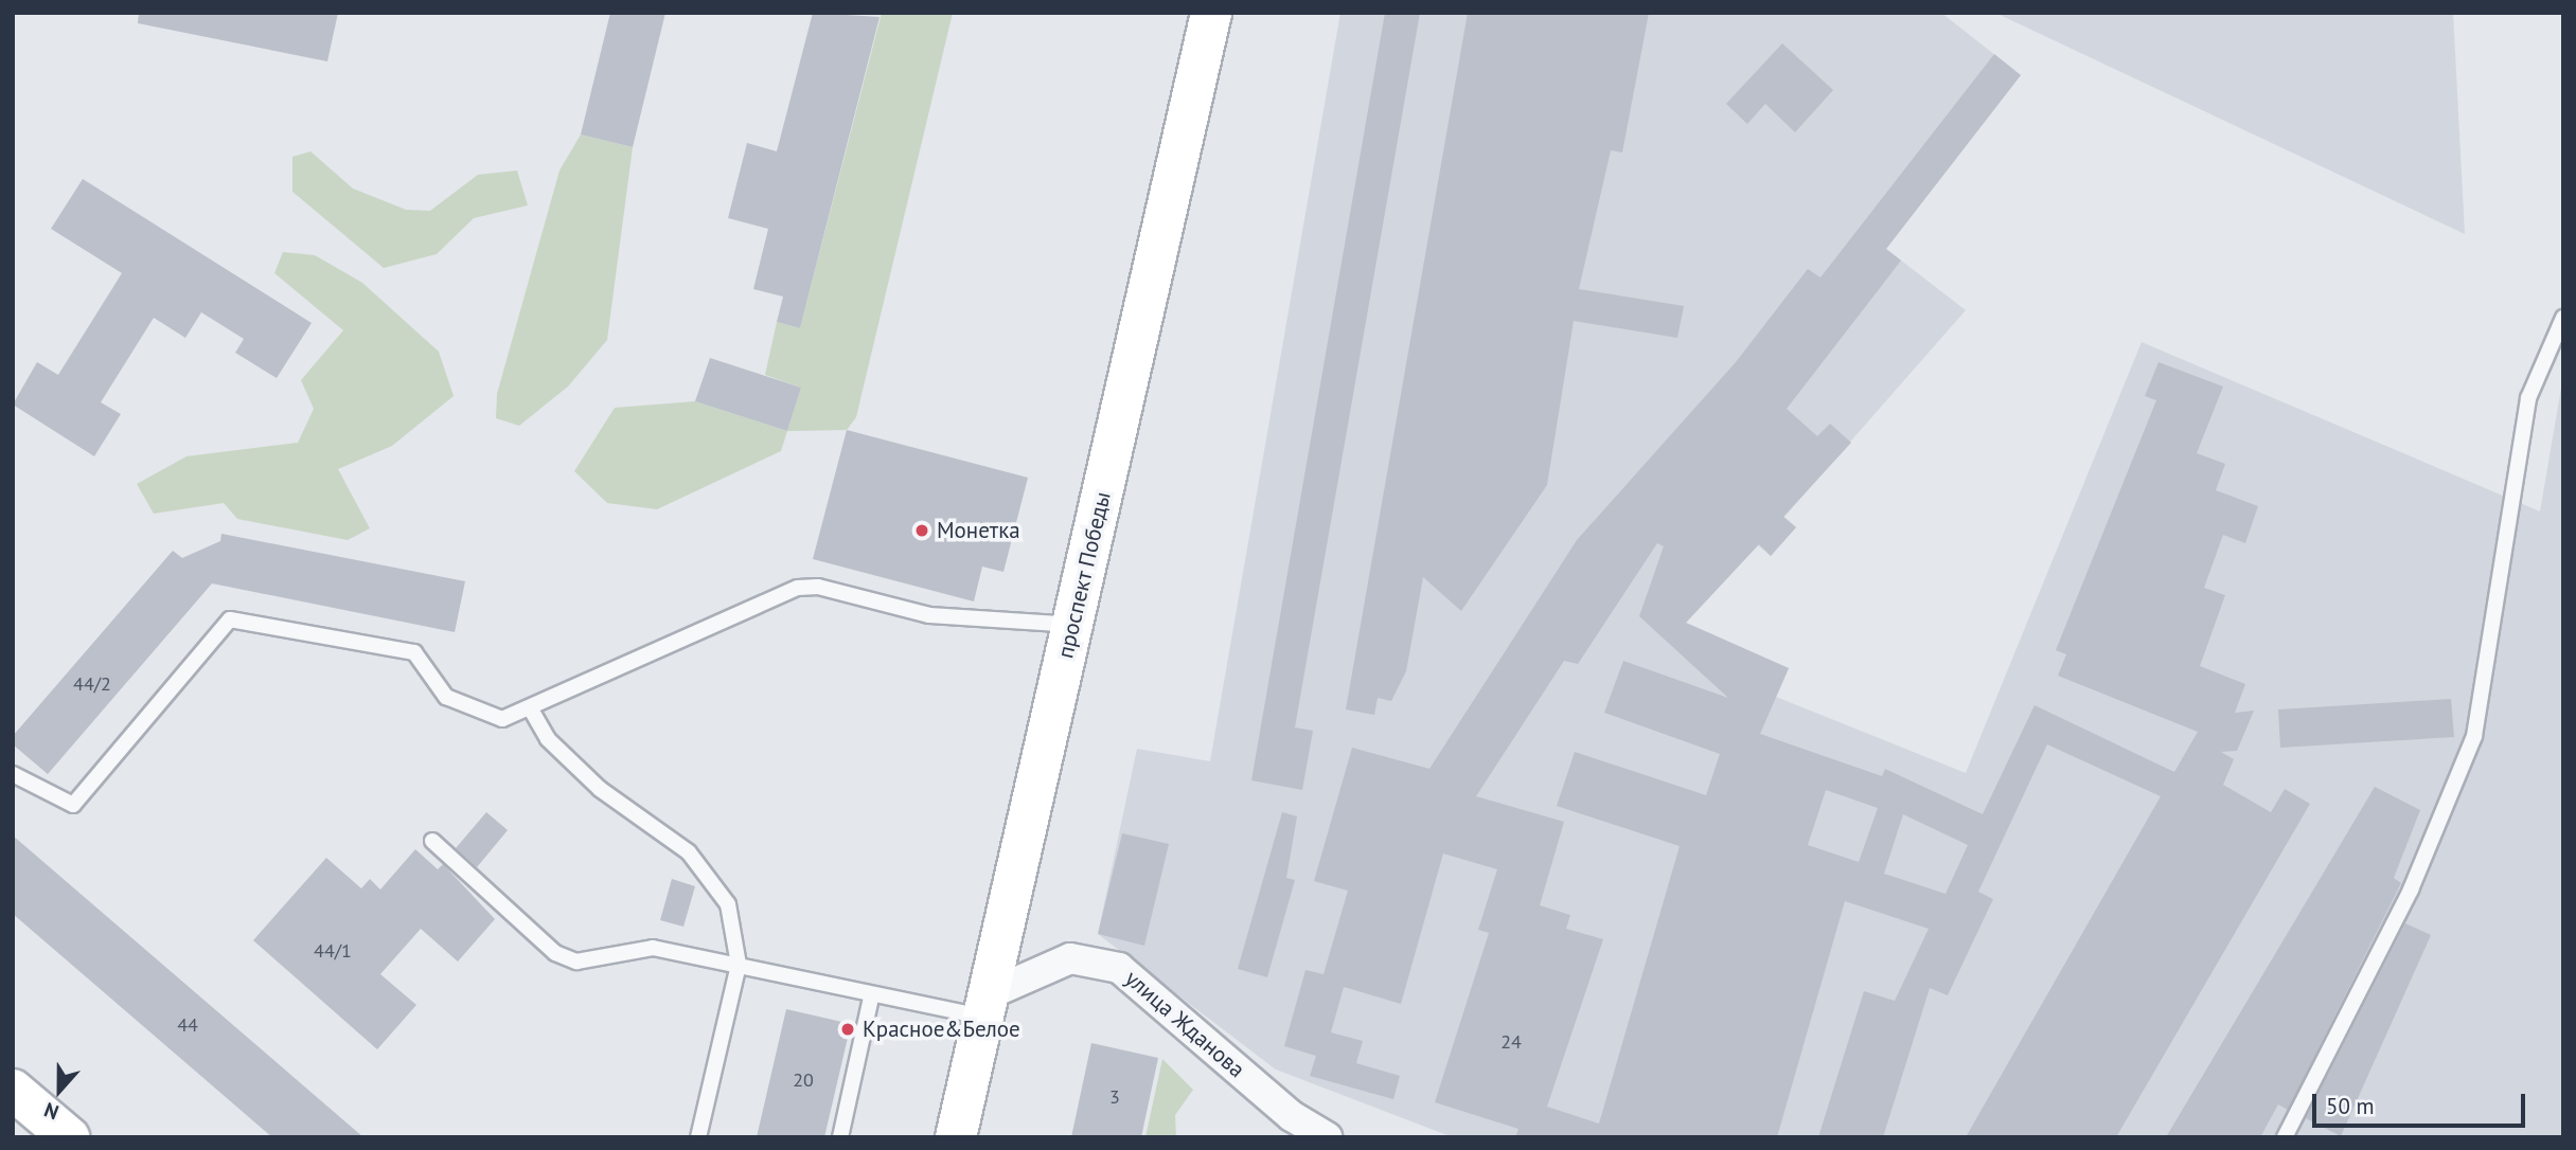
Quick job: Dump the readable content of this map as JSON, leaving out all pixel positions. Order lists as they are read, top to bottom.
{
  "streets": {
    "street": ["проспект Победы", "улица Жданова"]
  },
  "crossings": [
    ["проспект Победы", "улица Жданова"]
  ],
  "places": ["Монетка", "Красное&Белое"],
  "house_numbers": [
    "44/2",
    "44/1",
    "44",
    "24",
    "20",
    "3"
  ],
  "scale_bar": "50 m",
  "north": "bottom"
}
